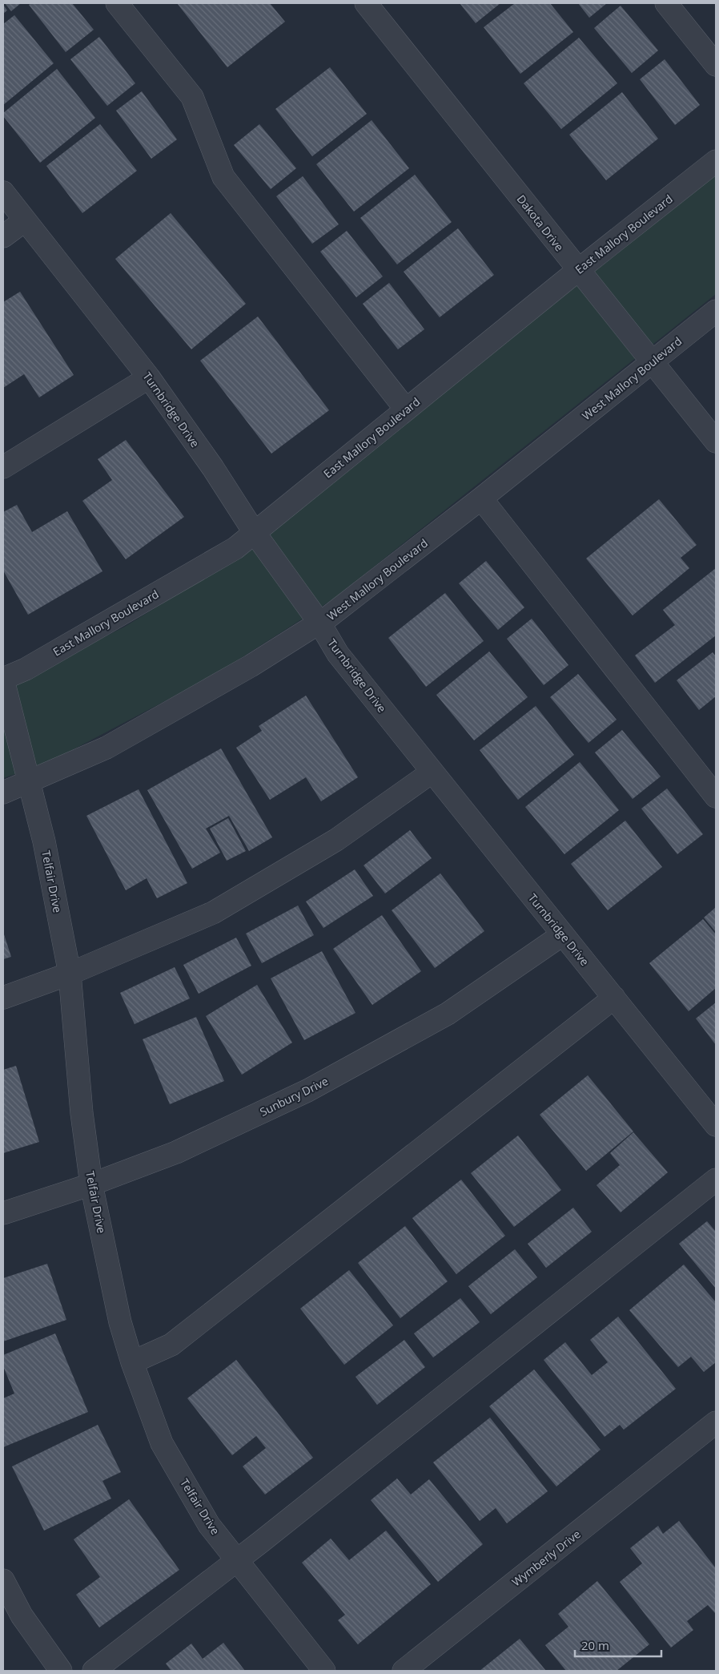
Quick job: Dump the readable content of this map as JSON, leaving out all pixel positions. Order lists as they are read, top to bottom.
{
  "streets": {
    "street": [
      "Dakota Drive",
      "East Mallory Boulevard",
      "West Mallory Boulevard",
      "Turnbridge Drive",
      "Telfair Drive",
      "Sunbury Drive",
      "Wymberly Drive"
    ]
  },
  "crossings": [
    ["Dakota Drive", "East Mallory Boulevard"],
    ["Dakota Drive", "West Mallory Boulevard"],
    ["East Mallory Boulevard", "Turnbridge Drive"],
    ["East Mallory Boulevard", "Telfair Drive"],
    ["West Mallory Boulevard", "Turnbridge Drive"],
    ["West Mallory Boulevard", "Telfair Drive"],
    ["Turnbridge Drive", "Sunbury Drive"],
    ["Telfair Drive", "Sunbury Drive"]
  ],
  "scale_bar": "20 m"
}
